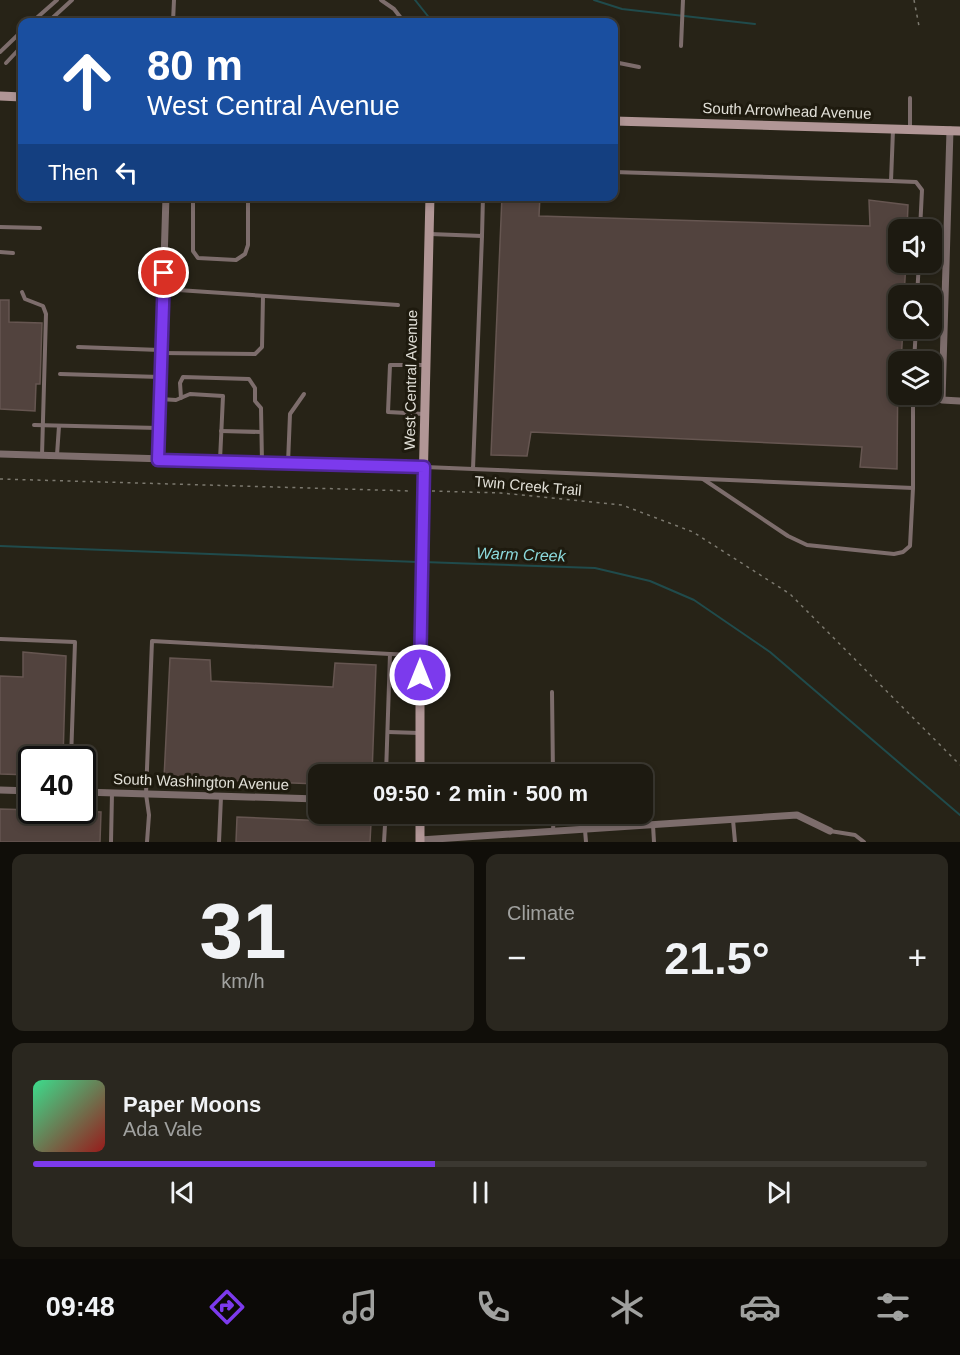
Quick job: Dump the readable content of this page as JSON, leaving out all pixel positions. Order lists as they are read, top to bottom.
{
  "streets": {
    "street": ["South Arrowhead Avenue", "West Central Avenue", "South Washington Avenue"],
    "path": ["Twin Creek Trail"]
  },
  "crossings": [
    ["West Central Avenue", "Twin Creek Trail"]
  ],
  "water": ["Warm Creek"],
  "page": {
    "turn": ["80 m", "West Central Avenue"],
    "then": "Then",
    "limit": "40",
    "trip": "09:50 · 2 min · 500 m",
    "tile": [
      ["31", "km/h"],
      "Climate"
    ],
    "heat": ["−", "21.5°", "+"],
    "song": ["Paper Moons", "Ada Vale"],
    "tabs": "09:48"
  }
}
